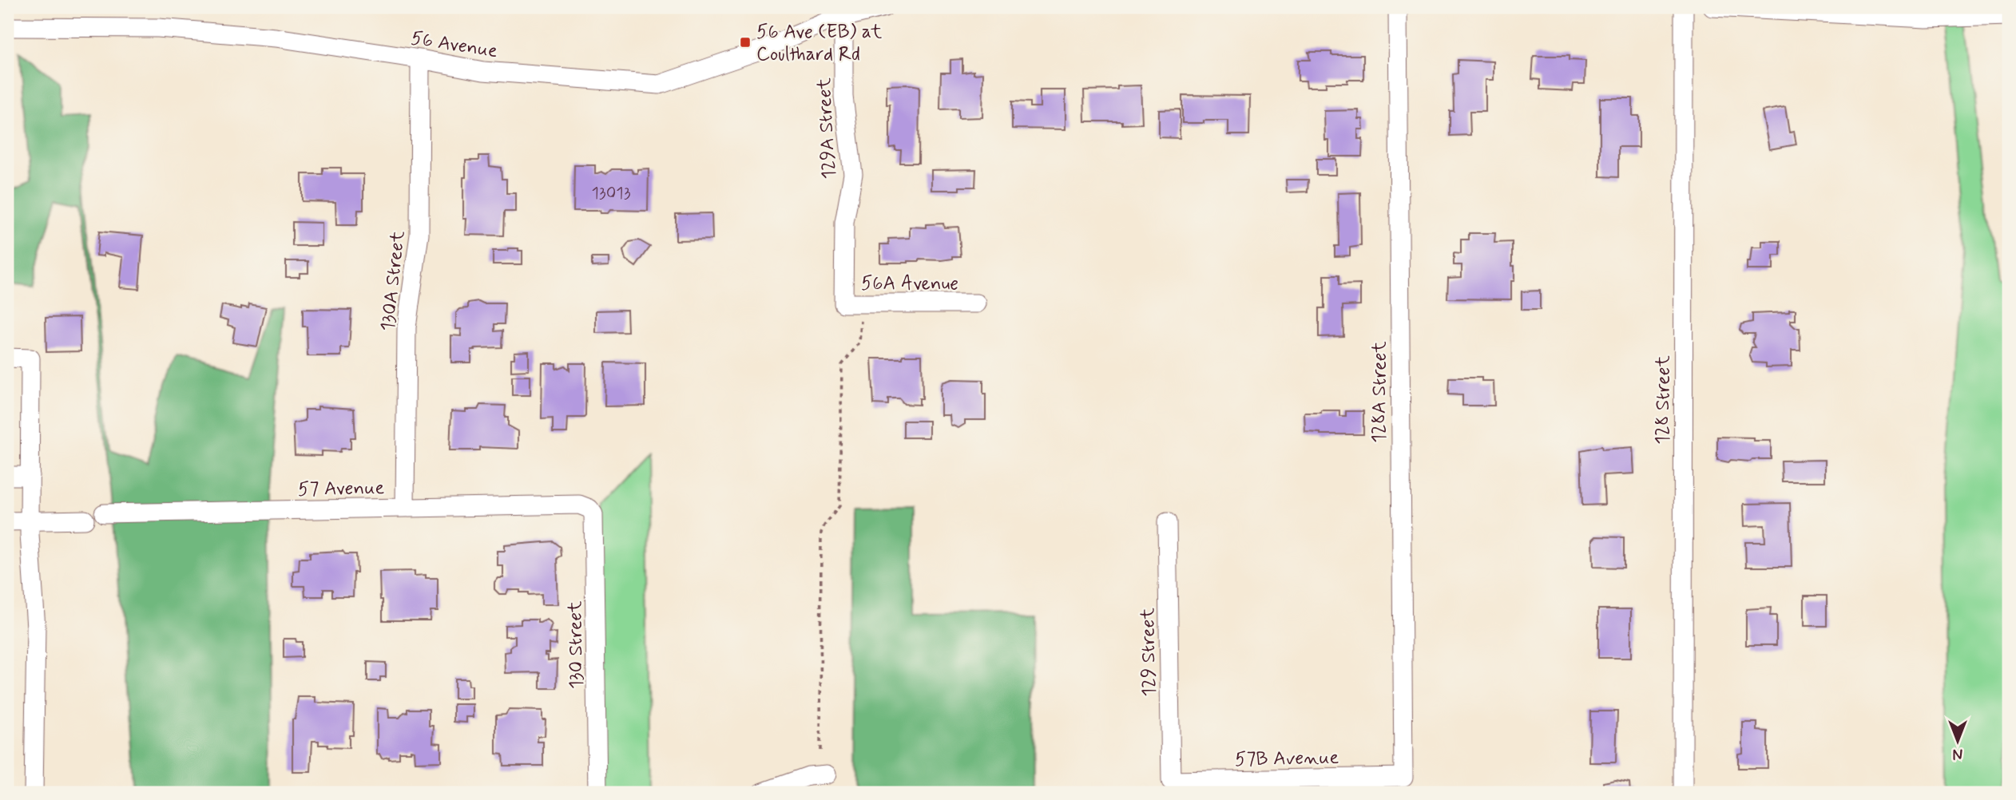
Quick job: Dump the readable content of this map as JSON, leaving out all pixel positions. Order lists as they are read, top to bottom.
{
  "streets": {
    "street": [
      "56 Avenue",
      "129A Street",
      "130A Street",
      "56A Avenue",
      "128A Street",
      "128 Street",
      "57 Avenue",
      "130 Street",
      "129 Street",
      "57B Avenue"
    ]
  },
  "crossings": [
    ["56 Avenue", "129A Street"],
    ["56 Avenue", "130A Street"],
    ["129A Street", "56A Avenue"],
    ["130A Street", "57 Avenue"],
    ["128A Street", "57B Avenue"],
    ["57 Avenue", "130 Street"],
    ["129 Street", "57B Avenue"]
  ],
  "places": {
    "transit": ["56 Ave (EB) at Coulthard Rd"]
  },
  "house_numbers": ["13013"],
  "north": "bottom"
}
